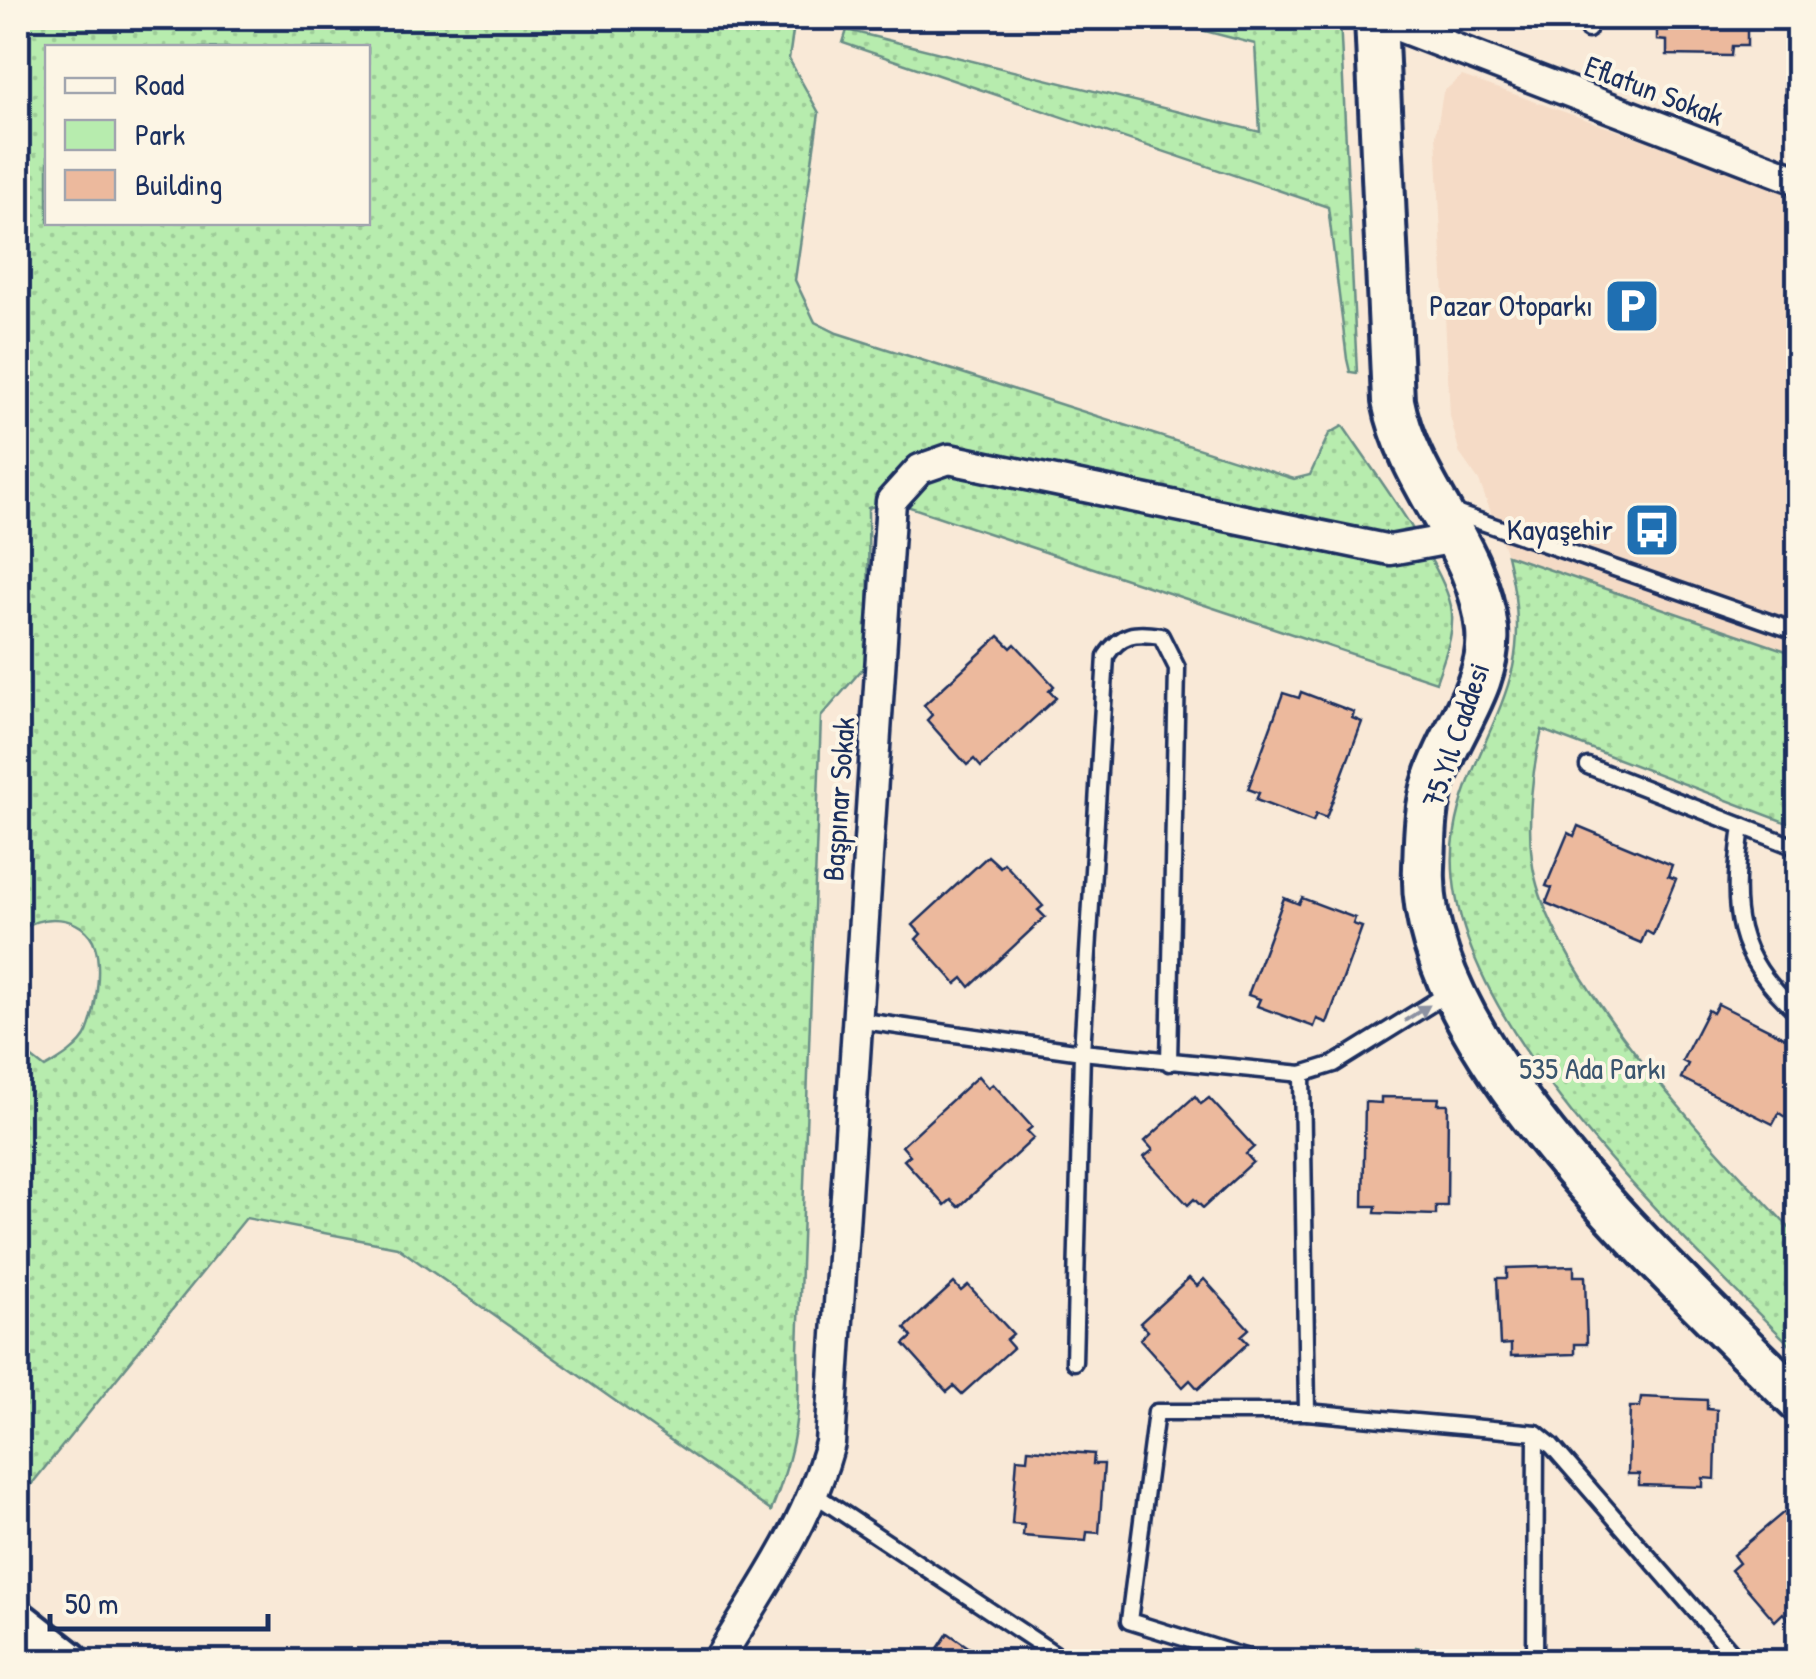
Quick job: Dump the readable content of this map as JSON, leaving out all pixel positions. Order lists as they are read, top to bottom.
{
  "streets": {
    "street": ["Eflatun Sokak", "75.Yıl Caddesi", "Başpınar Sokak"]
  },
  "crossings": [
    ["Eflatun Sokak", "75.Yıl Caddesi"],
    ["75.Yıl Caddesi", "Başpınar Sokak"]
  ],
  "parks": ["535 Ada Parkı"],
  "places": {
    "parking": ["Pazar Otoparkı"],
    "bus stop": ["Kayaşehir"]
  },
  "legend": ["Road", "Park", "Building"],
  "scale_bar": "50 m"
}
